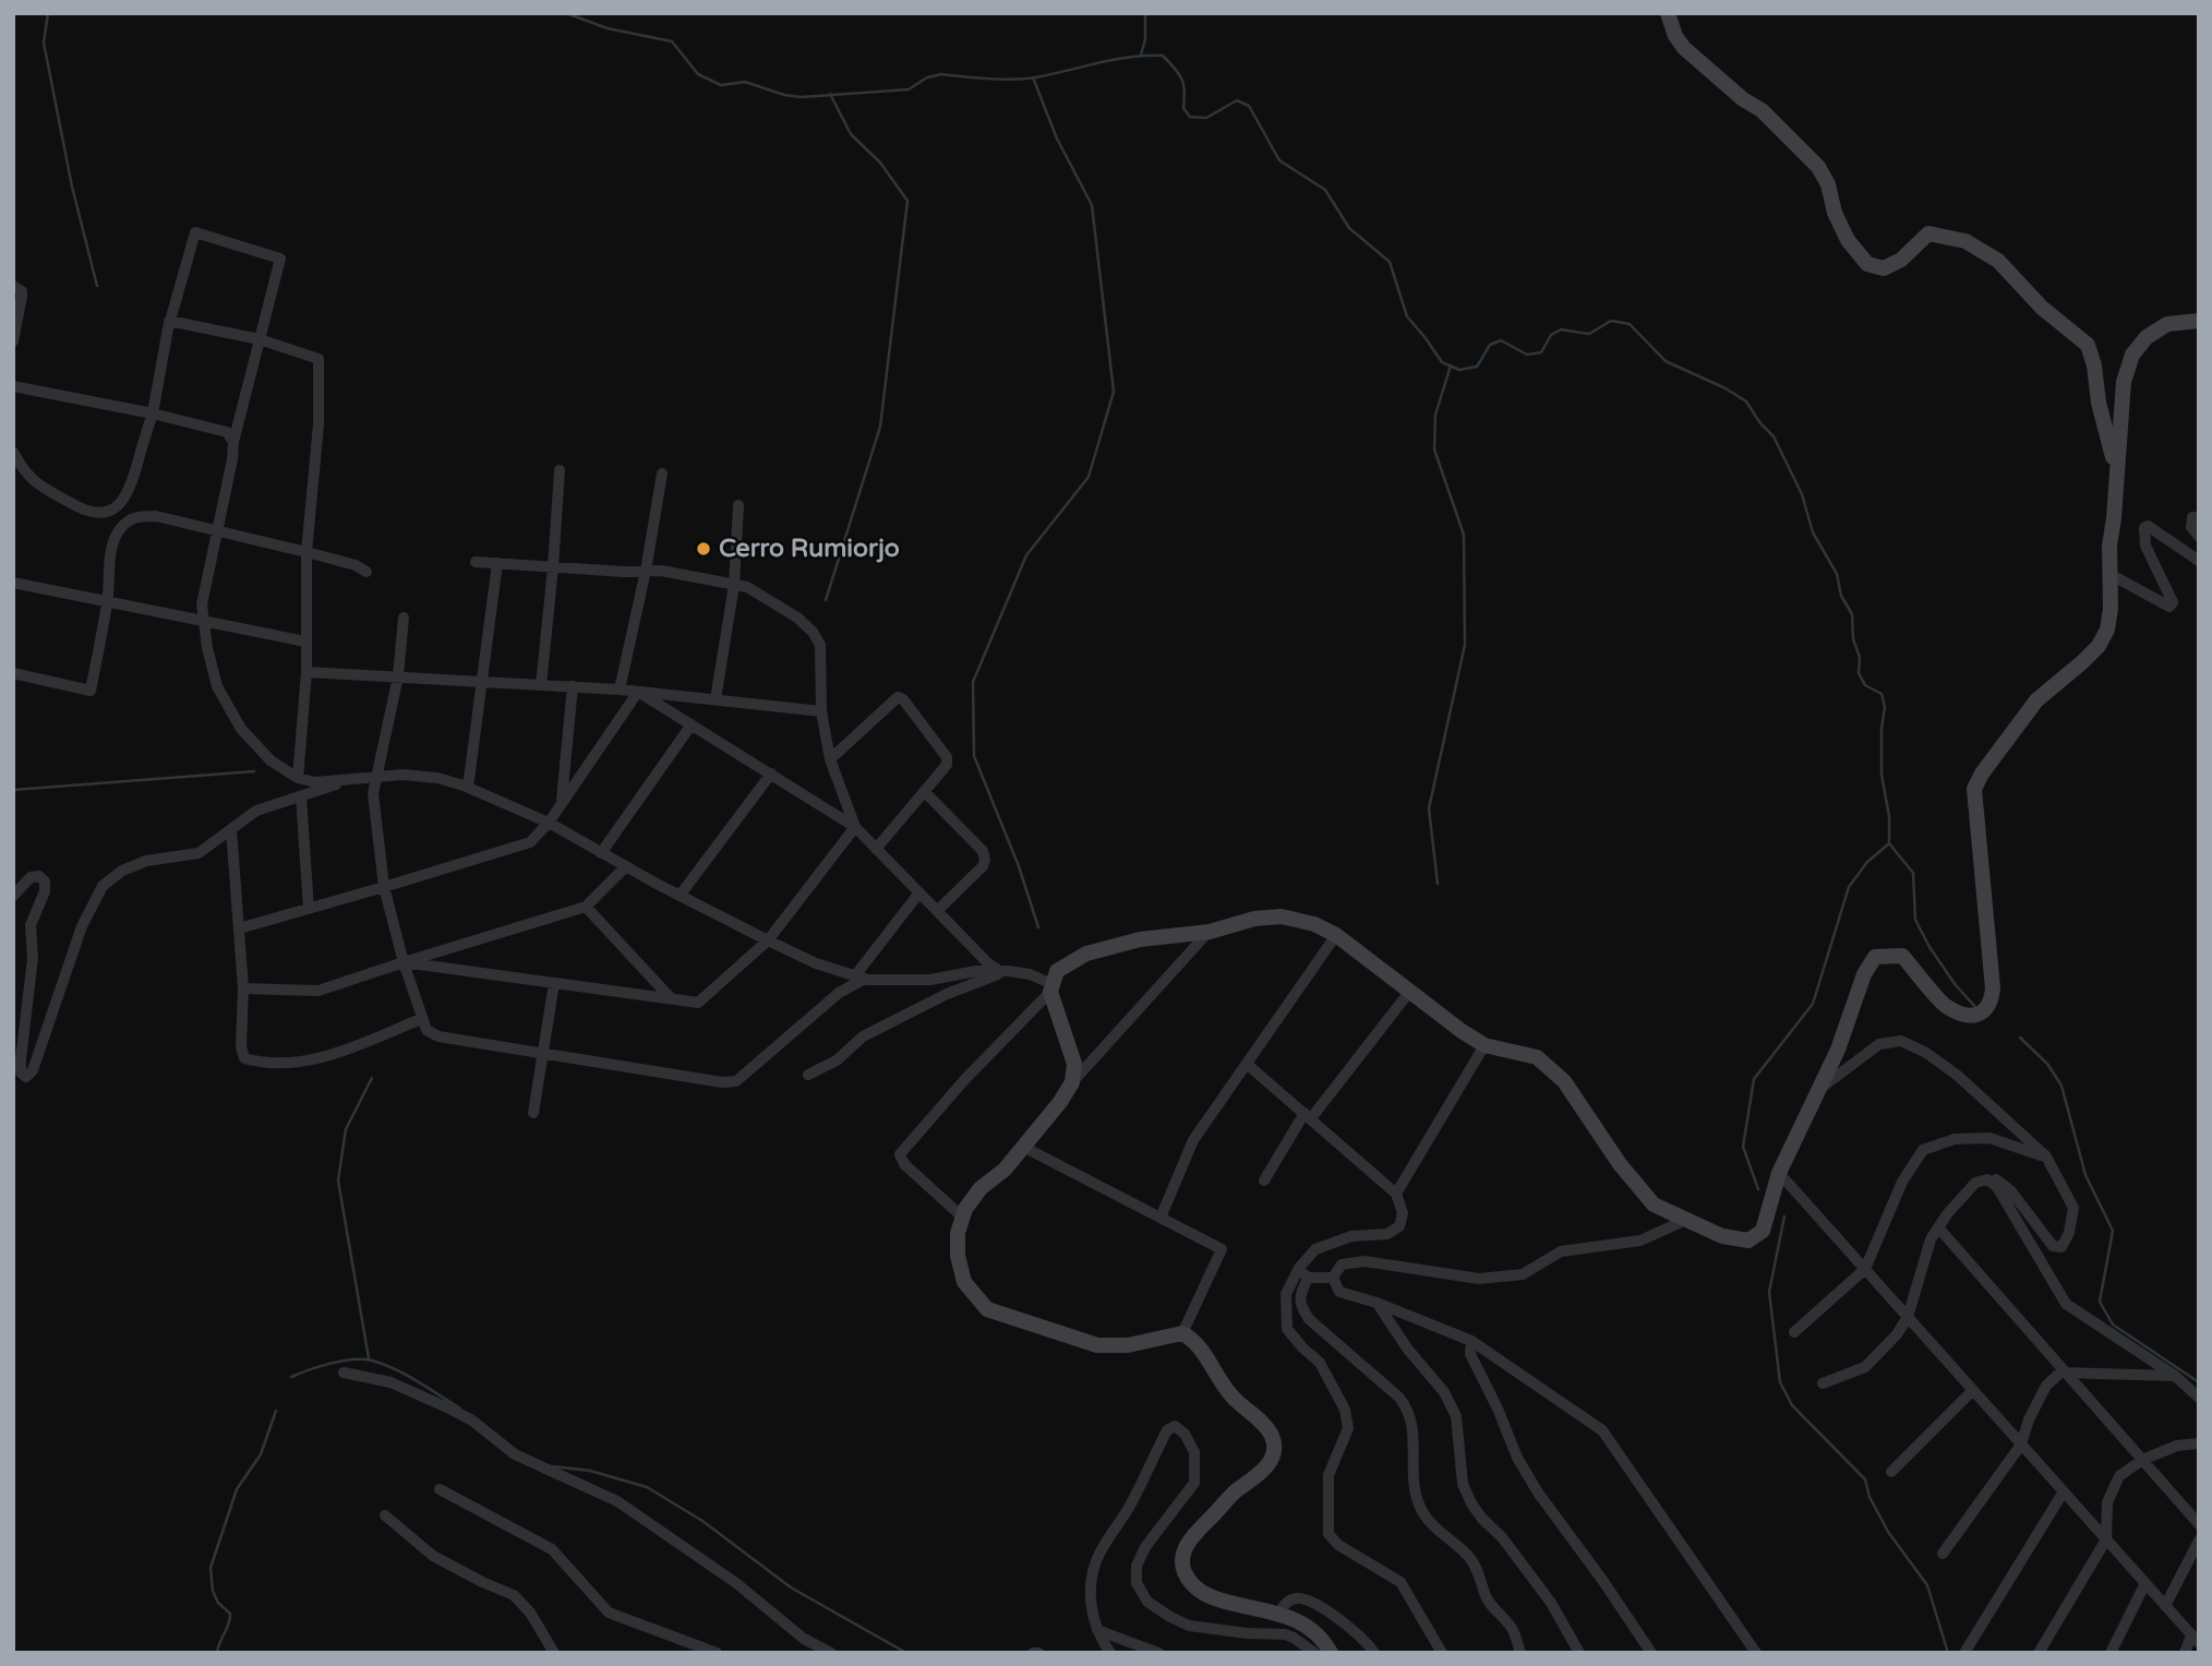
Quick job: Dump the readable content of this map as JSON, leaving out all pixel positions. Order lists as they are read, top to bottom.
{
  "places": ["Cerro Rumiorjo"]
}
